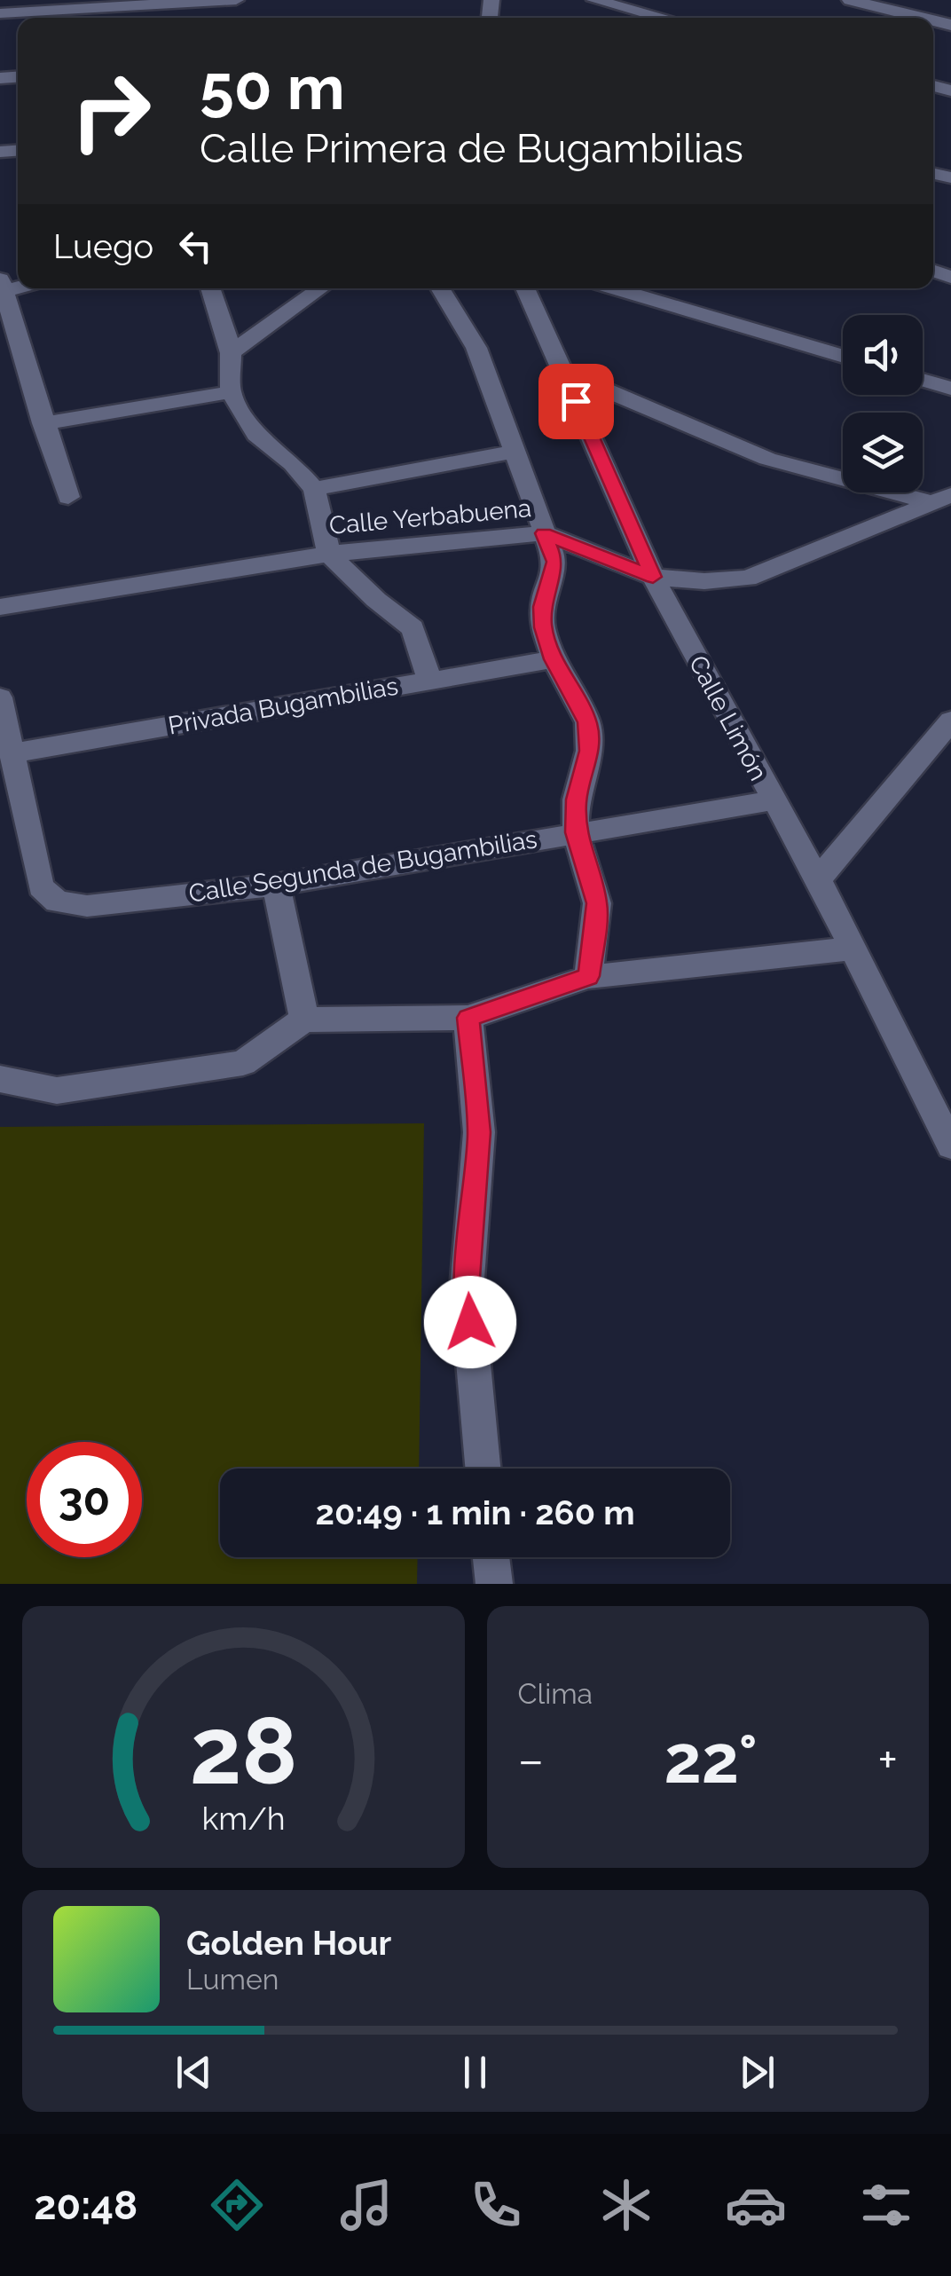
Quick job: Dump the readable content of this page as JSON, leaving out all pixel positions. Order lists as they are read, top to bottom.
{
  "streets": {
    "street": [
      "Calle Yerbabuena",
      "Privada Bugambilias",
      "Calle Limón",
      "Calle Segunda de Bugambilias"
    ]
  },
  "crossings": [
    ["Calle Yerbabuena", "Calle Limón"],
    ["Privada Bugambilias", "Calle Segunda de Bugambilias"],
    ["Calle Limón", "Calle Segunda de Bugambilias"]
  ],
  "page": {
    "turn": ["50 m", "Calle Primera de Bugambilias"],
    "then": "Luego",
    "limit": "30",
    "trip": "20:49 · 1 min · 260 m",
    "tile": "Clima",
    "heat": ["−", "22°", "+"],
    "song": ["Golden Hour", "Lumen"],
    "tabs": "20:48",
    "gauge": ["28", "km/h"]
  }
}
